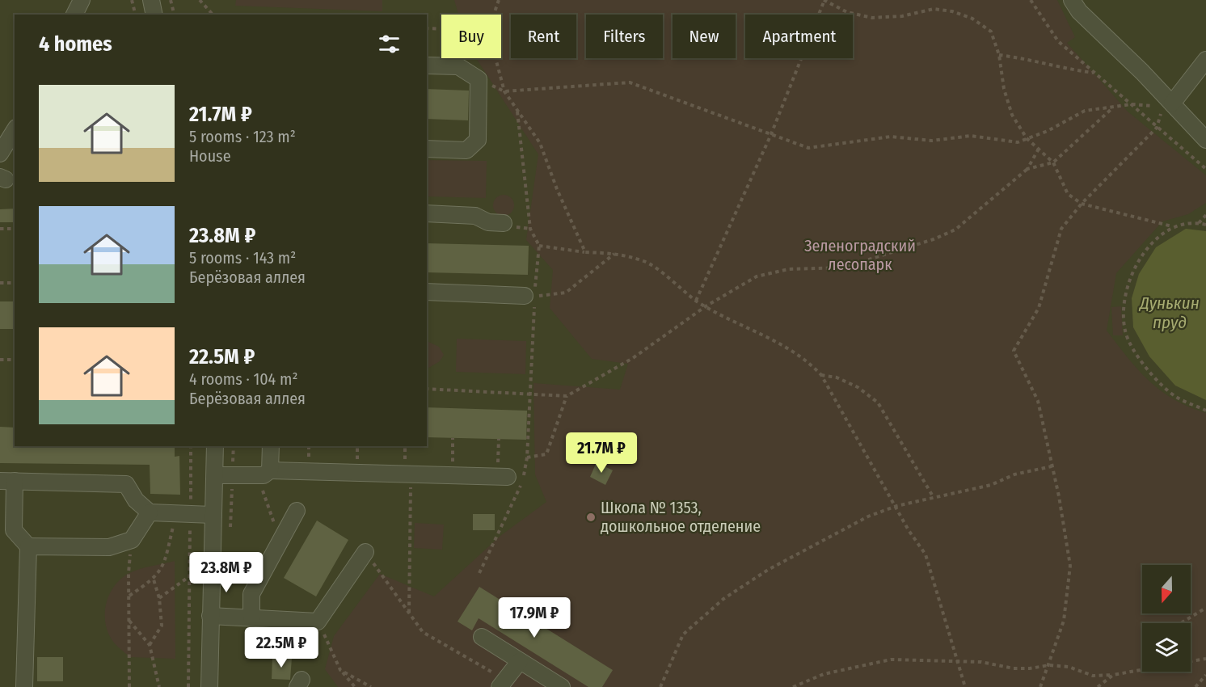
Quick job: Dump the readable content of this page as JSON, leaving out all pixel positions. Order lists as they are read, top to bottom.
{
  "water": ["Дунькин пруд"],
  "parks": ["Зеленоградский лесопарк"],
  "places": ["Школа № 1353, дошкольное отделение"],
  "north": "bottom",
  "page": {
    "chip": [
      "Buy",
      "Rent",
      "Filters",
      "New",
      "Apartment"
    ],
    "heading": "4 homes",
    "list": [
      {
        "name": "21.7M ₽",
        "note": "5 rooms · 123 m² · House"
      },
      {
        "name": "23.8M ₽",
        "note": "5 rooms · 143 m² · Берёзовая аллея"
      },
      {
        "name": "22.5M ₽",
        "note": "4 rooms · 104 m² · Берёзовая аллея"
      }
    ],
    "price": [
      "21.7M ₽",
      "23.8M ₽",
      "17.9M ₽",
      "22.5M ₽"
    ]
  }
}
